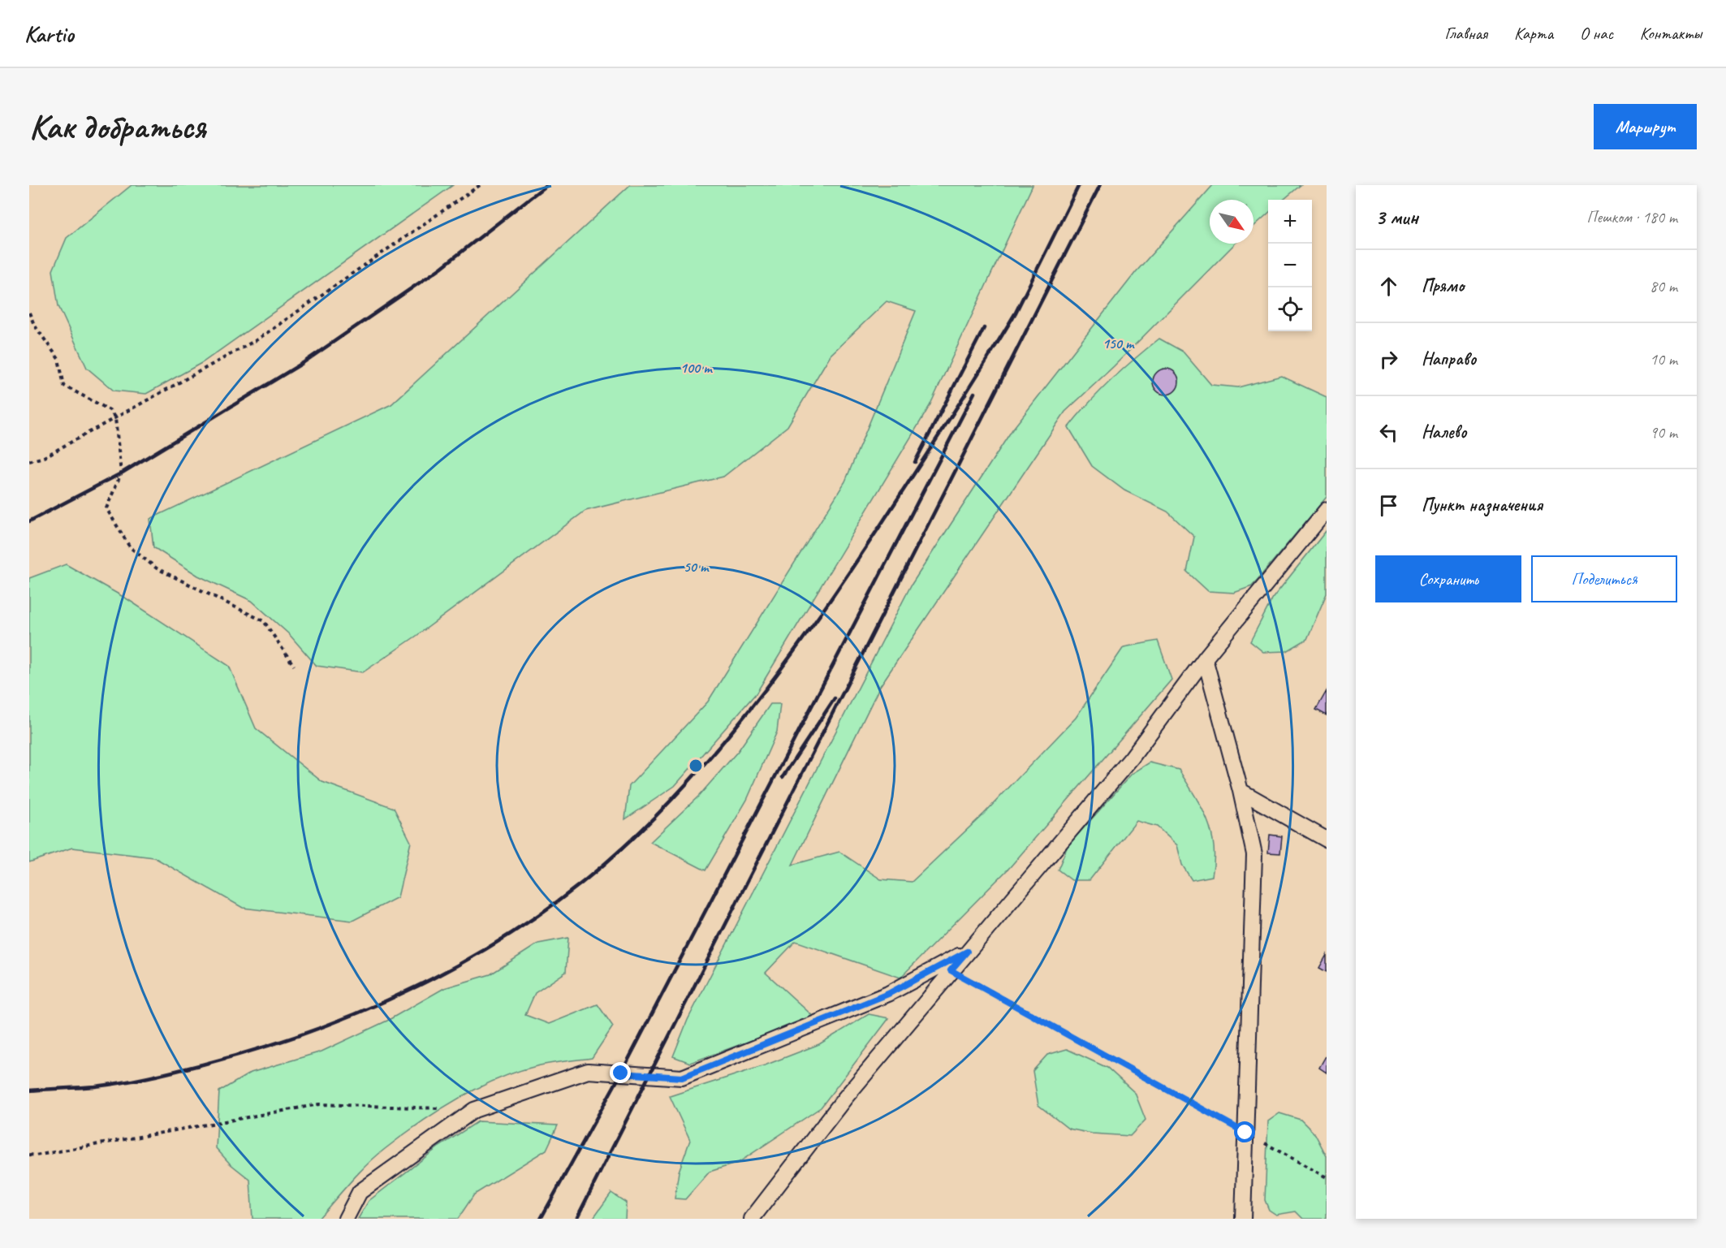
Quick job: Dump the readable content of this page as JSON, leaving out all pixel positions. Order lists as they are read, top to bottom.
{
  "north": "bottom right",
  "page": {
    "header": "Kartio",
    "nav": [
      "Главная",
      "Карта",
      "О нас",
      "Контакты"
    ],
    "buttons": [
      "Маршрут",
      ["Сохранить", "Поделиться"]
    ],
    "title": "Как добраться",
    "heading": ["3 мин", "Пешком · 180 m"],
    "map_buttons": ["+", "−"],
    "list": [
      ["Прямо", "80 m"],
      ["Направо", "10 m"],
      ["Налево", "90 m"],
      "Пункт назначения"
    ]
  },
  "rings": ["150 m", "100 m", "50 m"]
}
